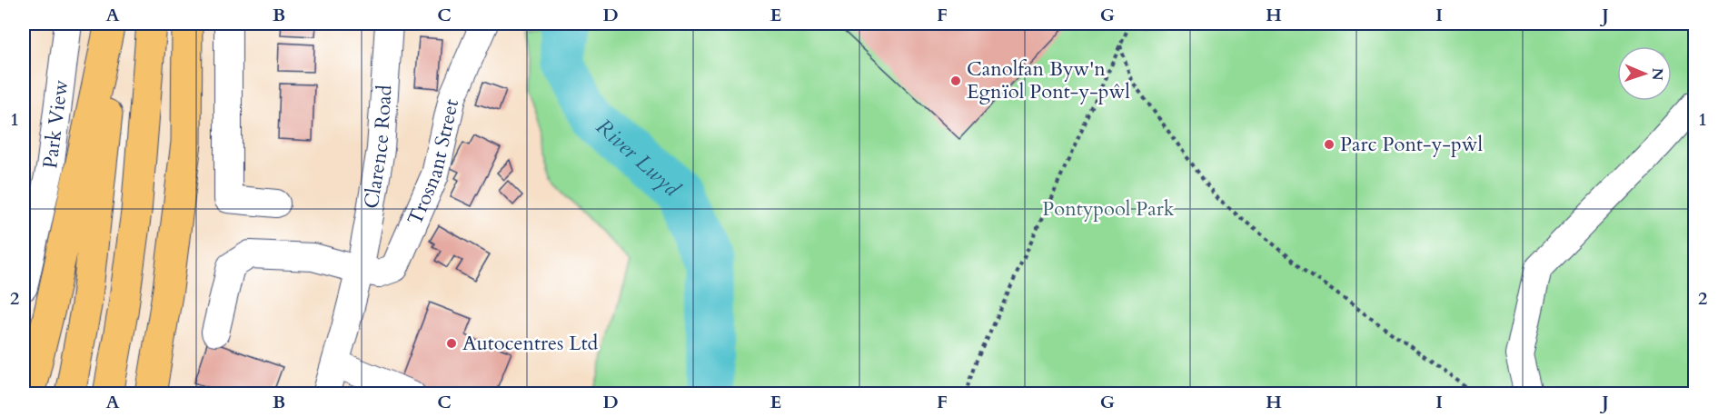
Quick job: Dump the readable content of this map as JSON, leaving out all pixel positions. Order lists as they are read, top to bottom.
{
  "streets": {
    "street": ["Park View", "Clarence Road", "Trosnant Street"]
  },
  "crossings": [
    ["Clarence Road", "Trosnant Street"]
  ],
  "water": ["River Lwyd"],
  "parks": ["Pontypool Park"],
  "places": ["Canolfan Byw'n Egnïol Pont-y-pŵl", "Parc Pont-y-pŵl", "Autocentres Ltd"],
  "north": "right",
  "grid": {
    "columns": [
      "A",
      "B",
      "C",
      "D",
      "E",
      "F",
      "G",
      "H",
      "I",
      "J"
    ],
    "rows": ["1", "2"]
  }
}
